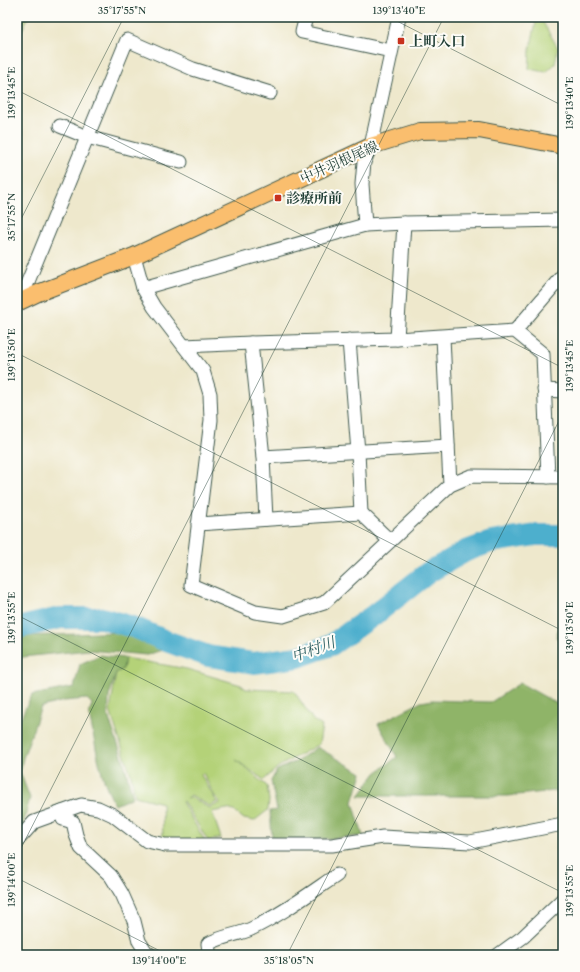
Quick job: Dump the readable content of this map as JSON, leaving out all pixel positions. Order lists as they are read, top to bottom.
{
  "streets": {
    "main road": ["中井羽根尾線"]
  },
  "water": ["中村川"],
  "places": {
    "transit": ["上町入口", "診療所前"]
  },
  "coordinates": [
    "35°17'55\"N",
    "139°13'40\"E",
    "139°13'45\"E",
    "139°13'50\"E",
    "139°13'55\"E",
    "139°14'00\"E",
    "35°18'05\"N"
  ]
}
